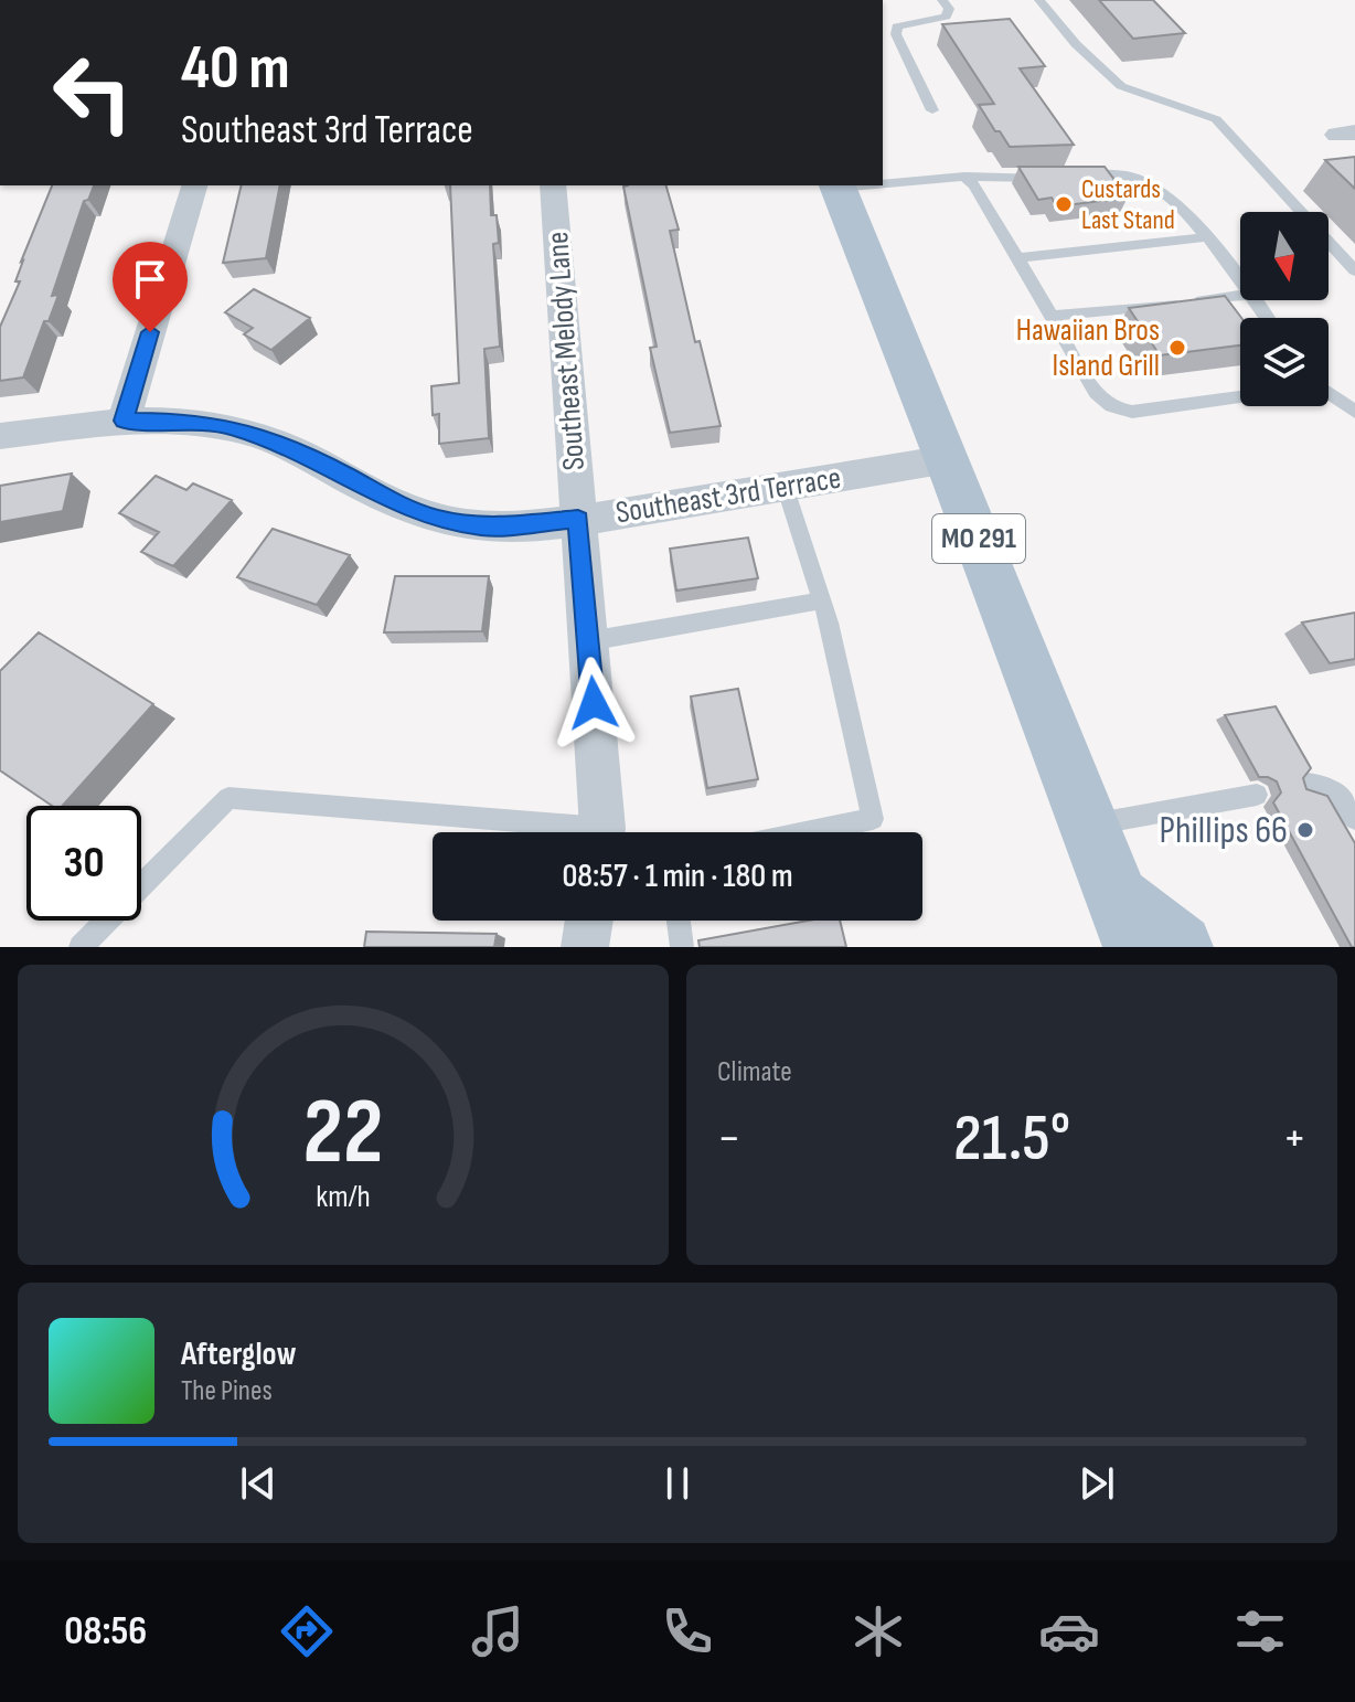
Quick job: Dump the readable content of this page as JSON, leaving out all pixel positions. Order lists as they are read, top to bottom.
{
  "streets": {
    "main road": ["MO 291"],
    "street": ["Southeast Melody Lane", "Southeast 3rd Terrace"]
  },
  "crossings": [
    ["Southeast Melody Lane", "Southeast 3rd Terrace"],
    ["Southeast 3rd Terrace", "MO 291"]
  ],
  "places": ["Custards Last Stand", "Hawaiian Bros Island Grill", "Phillips 66"],
  "north": "bottom",
  "page": {
    "turn": ["40 m", "Southeast 3rd Terrace"],
    "limit": "30",
    "trip": "08:57 · 1 min · 180 m",
    "tile": "Climate",
    "heat": ["−", "21.5°", "+"],
    "song": ["Afterglow", "The Pines"],
    "tabs": "08:56",
    "gauge": ["22", "km/h"]
  }
}
